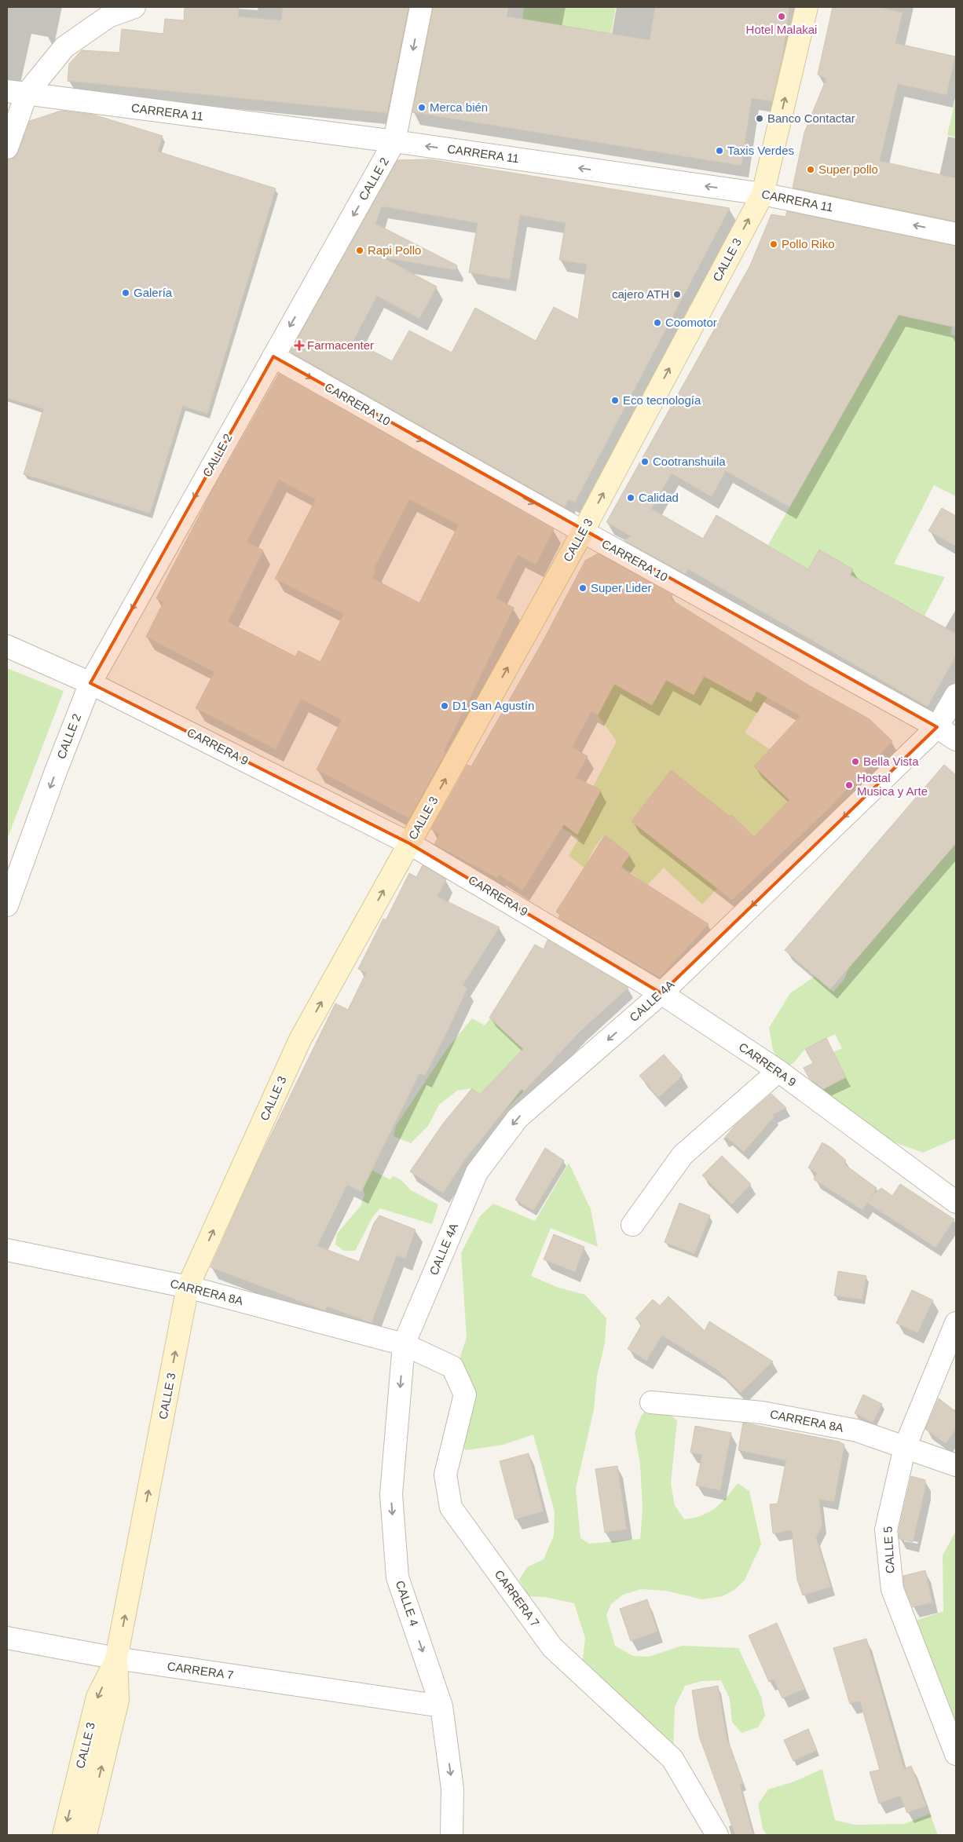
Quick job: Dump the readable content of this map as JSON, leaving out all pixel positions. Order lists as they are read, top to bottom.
{
  "streets": {
    "main road": ["CALLE 3"],
    "street": [
      "CARRERA 11",
      "CALLE 2",
      "CARRERA 10",
      "CARRERA 9",
      "CALLE 4A",
      "CARRERA 8A",
      "CALLE 5",
      "CARRERA 7",
      "CALLE 4"
    ]
  },
  "crossings": [
    ["CARRERA 11", "CALLE 2"],
    ["CARRERA 11", "CALLE 3"],
    ["CALLE 2", "CARRERA 10"],
    ["CALLE 2", "CARRERA 9"],
    ["CALLE 3", "CARRERA 10"],
    ["CALLE 3", "CARRERA 9"],
    ["CALLE 3", "CARRERA 8A"],
    ["CALLE 3", "CARRERA 7"],
    ["CARRERA 10", "CALLE 4A"],
    ["CARRERA 9", "CALLE 4A"],
    ["CALLE 4A", "CARRERA 8A"],
    ["CALLE 4A", "CARRERA 7"],
    ["CALLE 4A", "CALLE 4"],
    ["CARRERA 8A", "CALLE 5"],
    ["CARRERA 8A", "CARRERA 7"],
    ["CARRERA 8A", "CALLE 4"],
    ["CARRERA 7", "CALLE 4"]
  ],
  "one_way": [
    "CARRERA 11",
    "CALLE 2",
    "CALLE 3",
    "CARRERA 10",
    "CALLE 4A",
    "CALLE 4"
  ],
  "places": {
    "other": [
      "Hotel Malakai",
      "Merca bién",
      "Banco Contactar",
      "Taxis Verdes",
      "Super pollo",
      "Pollo Riko",
      "Rapi Pollo",
      "Galería",
      "cajero ATH",
      "Coomotor",
      "Eco tecnología",
      "Cootranshuila",
      "Calidad",
      "Super Lider",
      "D1 San Agustín",
      "Bella Vista",
      "Hostal Musica y Arte"
    ],
    "health": ["Farmacenter"]
  }
}
